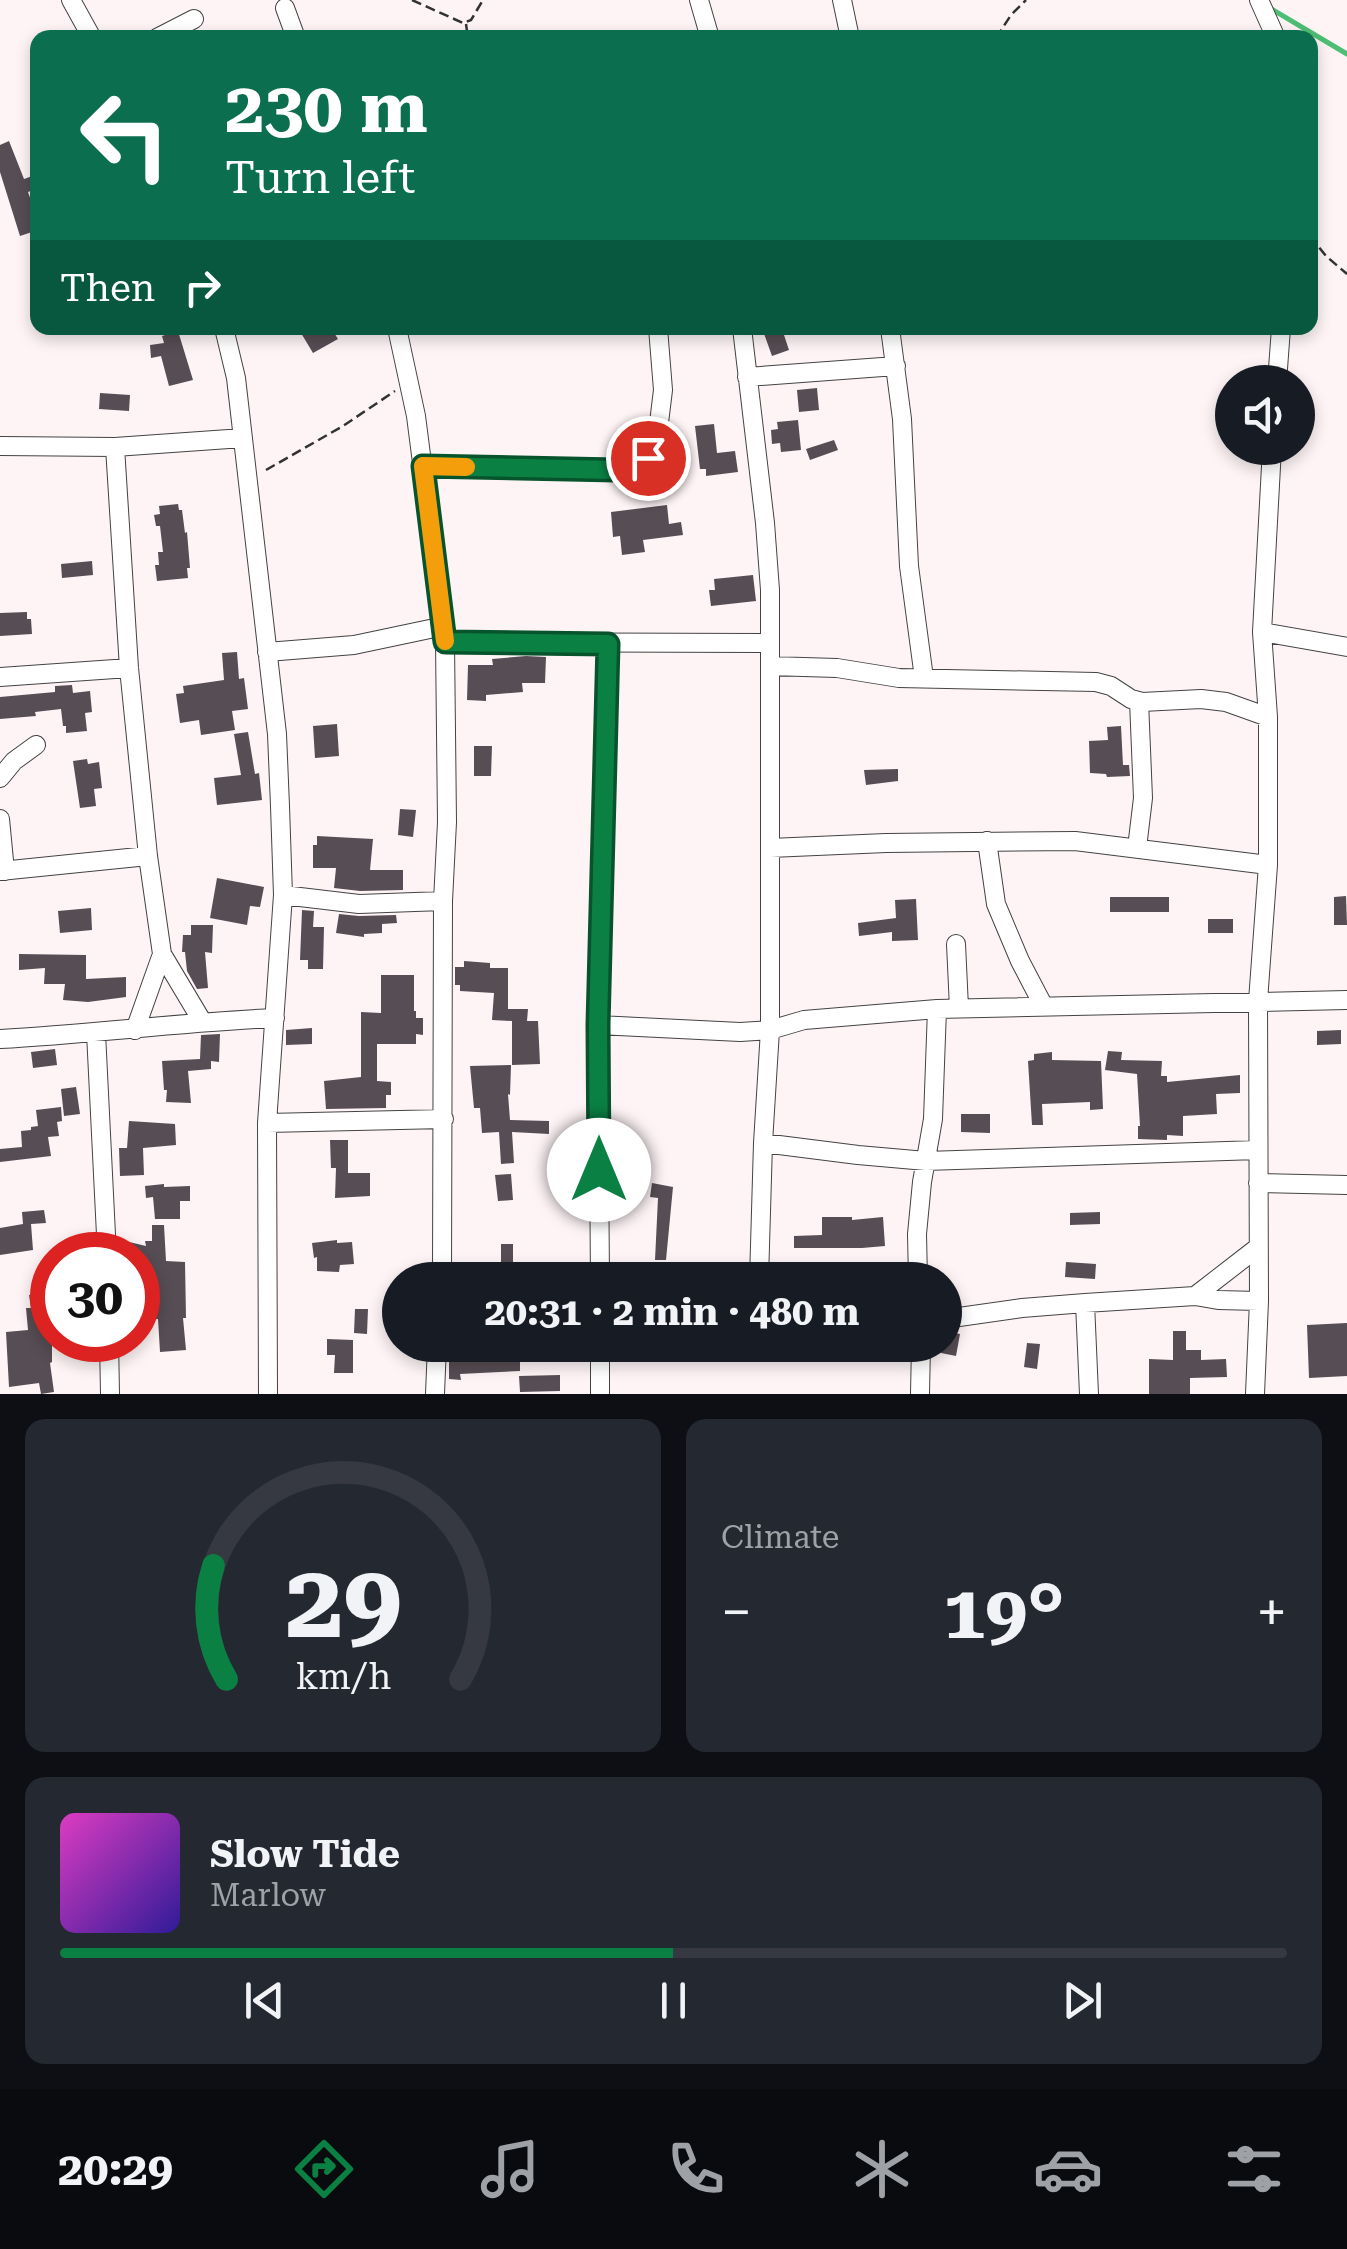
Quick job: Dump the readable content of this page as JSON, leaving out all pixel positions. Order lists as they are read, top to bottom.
{
  "page": {
    "turn": ["230 m", "Turn left"],
    "then": "Then",
    "limit": "30",
    "trip": "20:31 · 2 min · 480 m",
    "tile": "Climate",
    "heat": ["−", "19°", "+"],
    "song": ["Slow Tide", "Marlow"],
    "tabs": "20:29",
    "gauge": ["29", "km/h"]
  }
}
